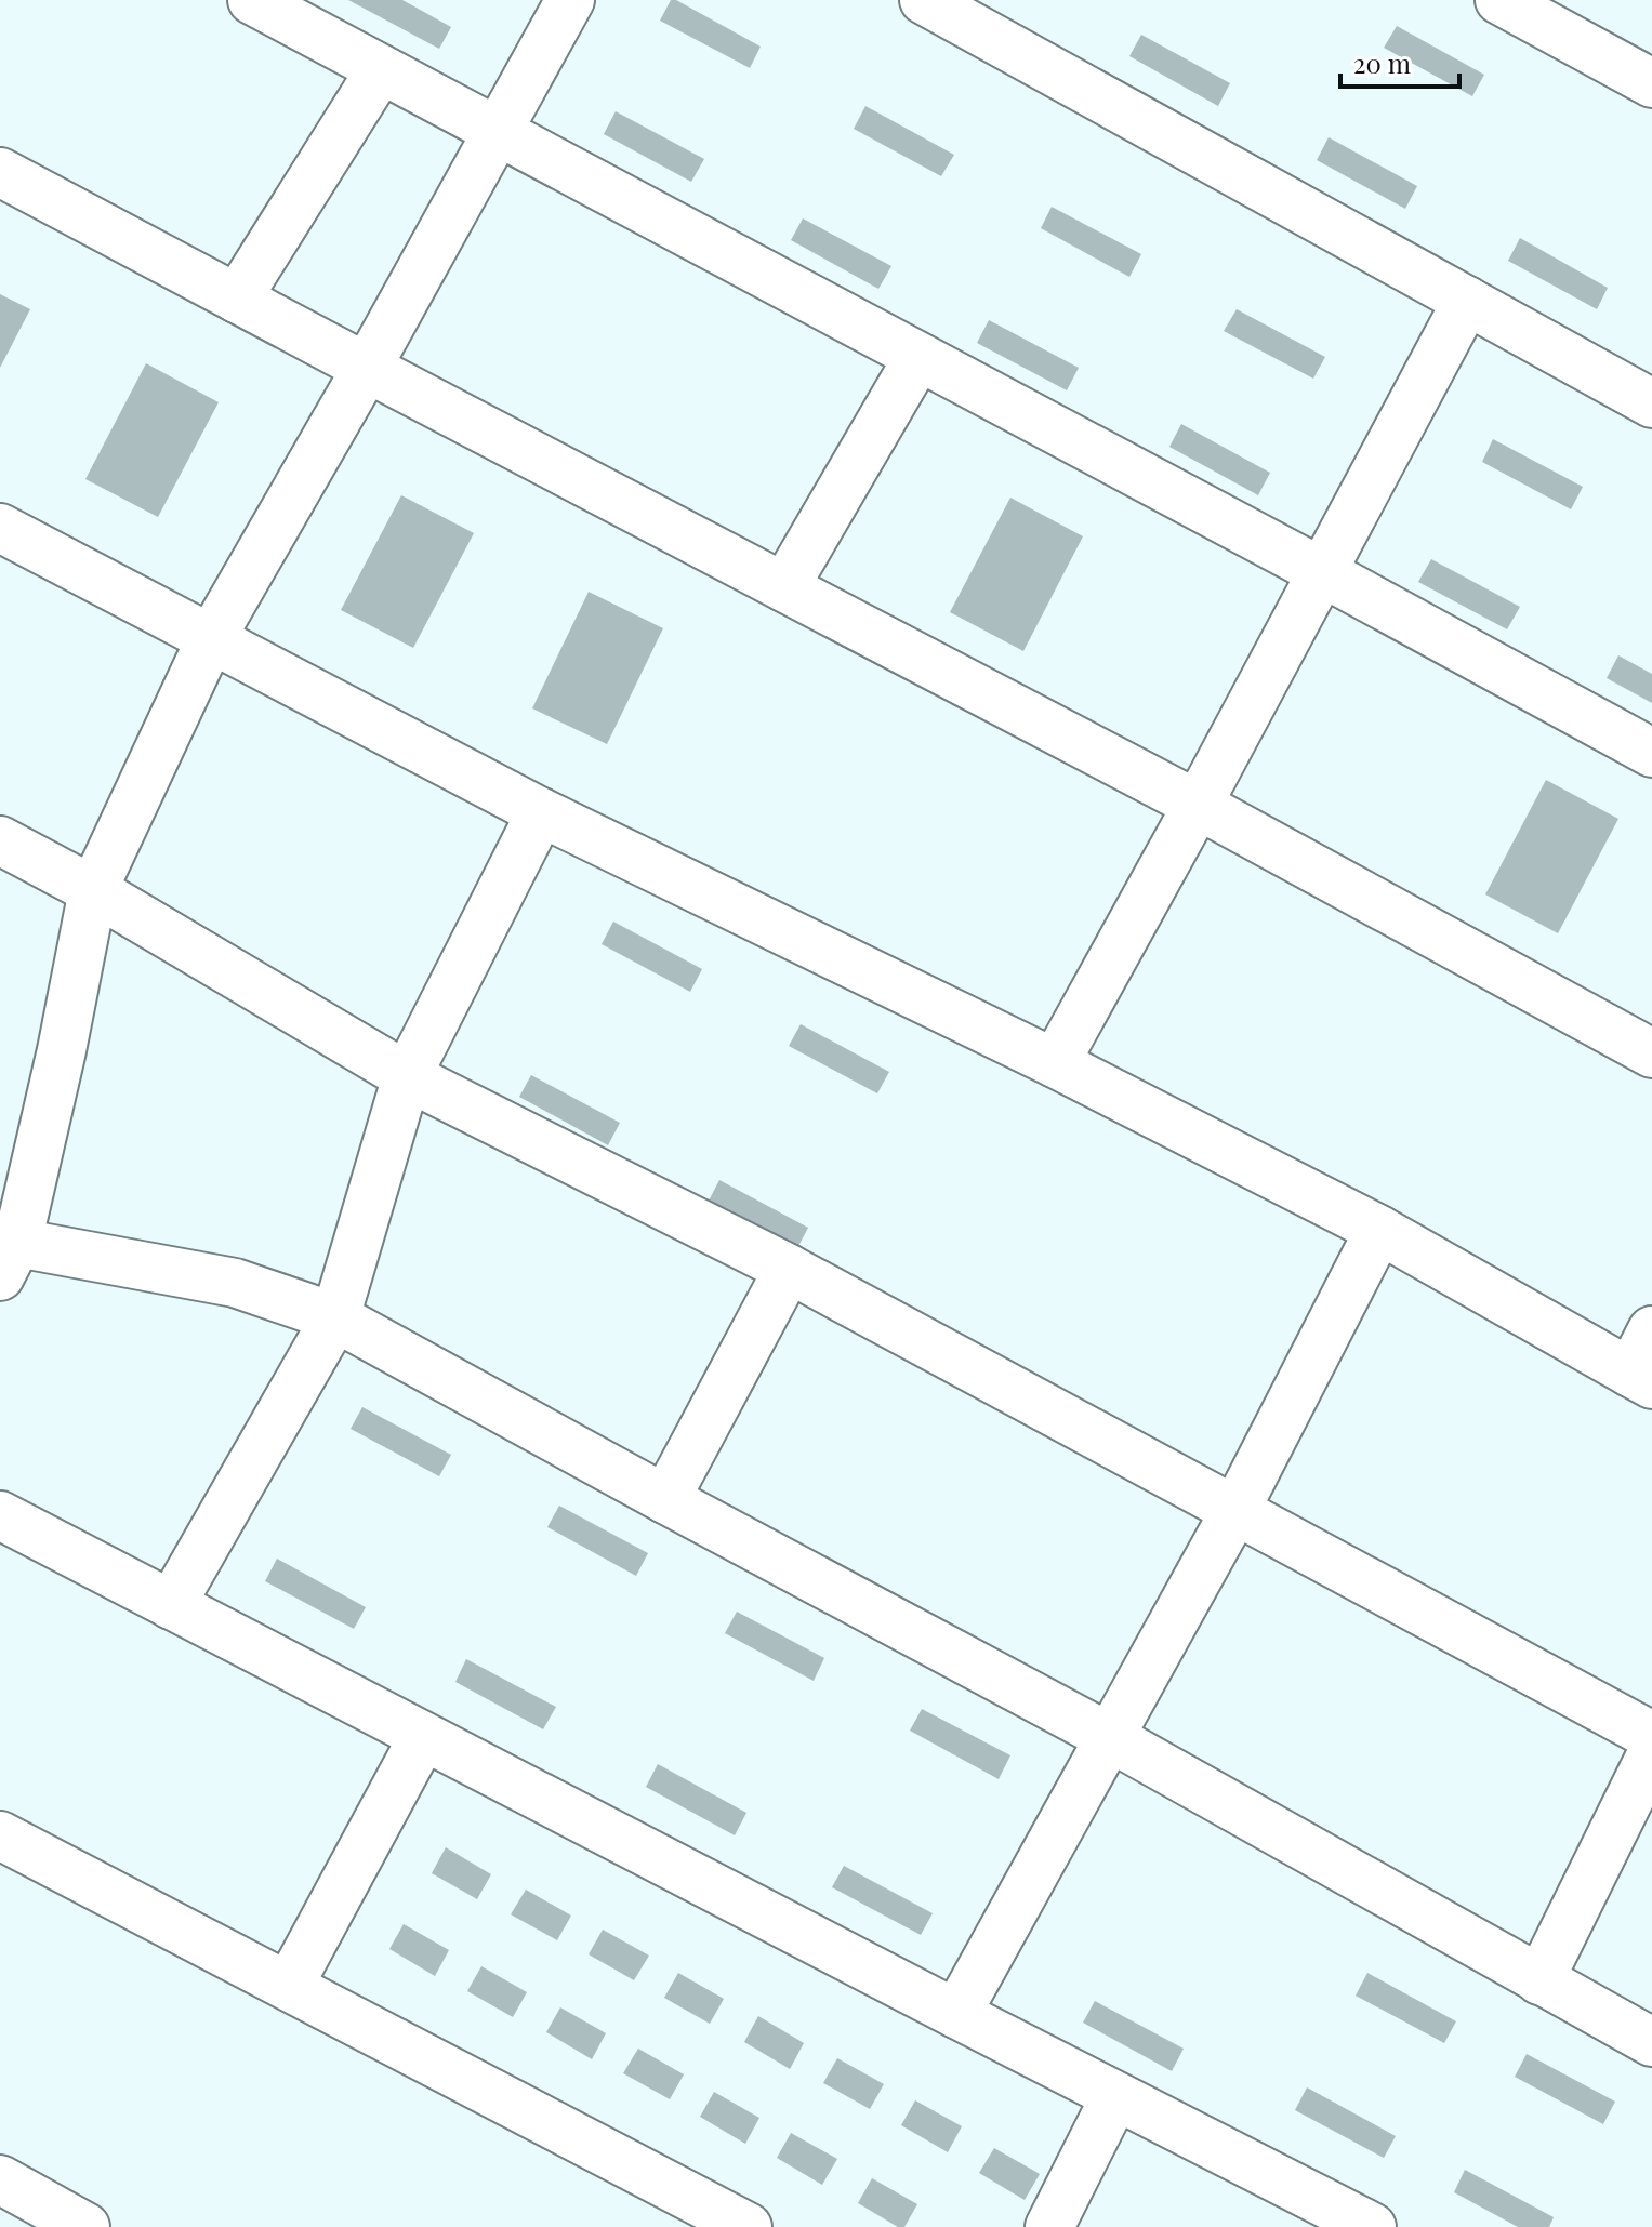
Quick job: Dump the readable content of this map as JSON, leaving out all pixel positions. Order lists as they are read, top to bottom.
{
  "scale_bar": "20 m"
}
